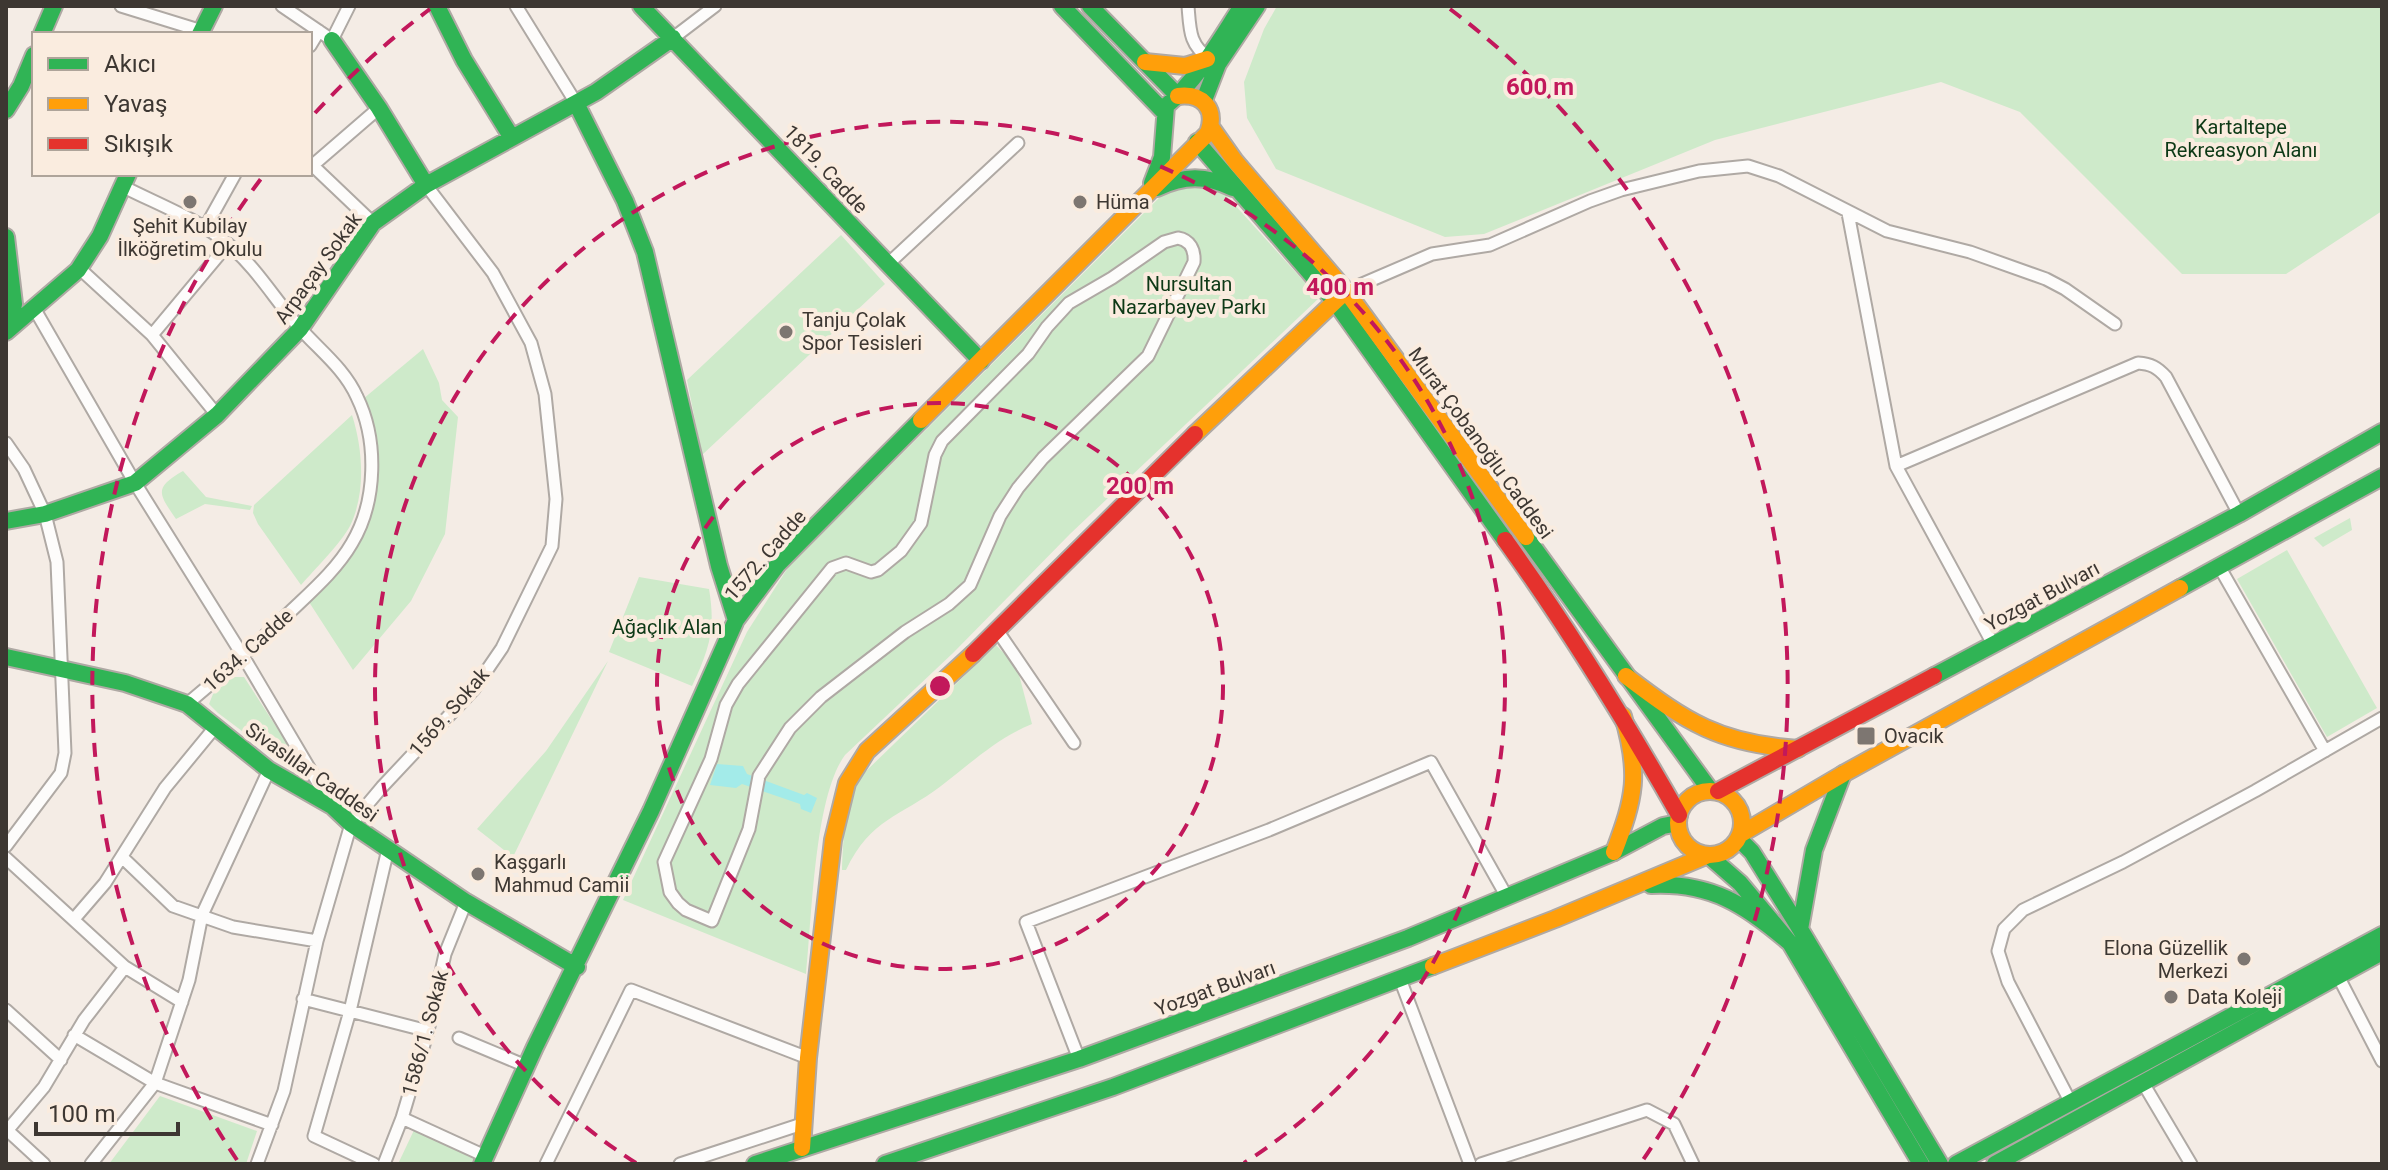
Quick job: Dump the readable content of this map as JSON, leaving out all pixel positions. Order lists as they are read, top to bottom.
{
  "streets": {
    "main road": [
      "1819. Cadde",
      "Arpaçay Sokak",
      "Murat Çobanoğlu Caddesi",
      "1572. Cadde",
      "Yozgat Bulvarı",
      "Sivaslılar Caddesi"
    ],
    "street": ["1634. Cadde", "1569. Sokak", "1586/1. Sokak"]
  },
  "crossings": [
    ["1819. Cadde", "Arpaçay Sokak"],
    ["1819. Cadde", "1572. Cadde"],
    ["Arpaçay Sokak", "1634. Cadde"],
    ["Arpaçay Sokak", "1569. Sokak"],
    ["Murat Çobanoğlu Caddesi", "1572. Cadde"],
    ["Murat Çobanoğlu Caddesi", "Yozgat Bulvarı"],
    ["1572. Cadde", "Sivaslılar Caddesi"],
    ["1634. Cadde", "Sivaslılar Caddesi"],
    ["1569. Sokak", "Sivaslılar Caddesi"],
    ["Sivaslılar Caddesi", "1586/1. Sokak"]
  ],
  "parks": ["Kartaltepe Rekreasyon Alanı", "Nursultan Nazarbayev Parkı", "Ağaçlık Alan"],
  "places": {
    "other": [
      "Şehit Kubilay İlköğretim Okulu",
      "Hüma",
      "Tanju Çolak Spor Tesisleri",
      "Kaşgarlı Mahmud Camii",
      "Elona Güzellik Merkezi",
      "Data Koleji"
    ],
    "transit": ["Ovacık"]
  },
  "legend": ["Akıcı", "Yavaş", "Sıkışık"],
  "scale_bar": "100 m",
  "rings": ["600 m", "400 m", "200 m"]
}
